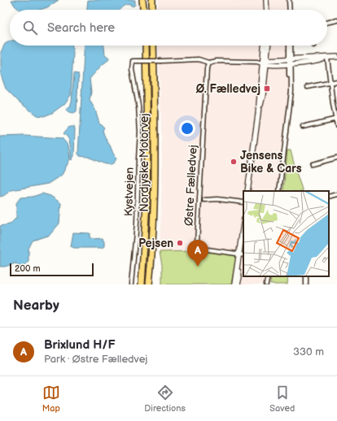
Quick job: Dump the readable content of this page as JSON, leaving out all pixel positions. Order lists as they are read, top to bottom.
{
  "streets": {
    "highway": ["Nordjyske Motorvej"],
    "street": ["Østre Fælledvej", "Kystvejen"]
  },
  "crossings": [
    ["Østre Fælledvej", "Kystvejen"]
  ],
  "places": {
    "transit": ["Ø. Fælledvej"],
    "other": ["Jensens Bike & Cars", "Pejsen"]
  },
  "scale_bar": "200 m",
  "page": {
    "search": "Search here",
    "pins": "A",
    "scale": "200 m",
    "heading": "Nearby",
    "list": [
      {
        "mark": "A",
        "name": "Brixlund H/F",
        "note": "Park · Østre Fælledvej",
        "value": "330 m"
      }
    ],
    "nav": ["Map", "Directions", "Saved"]
  }
}
